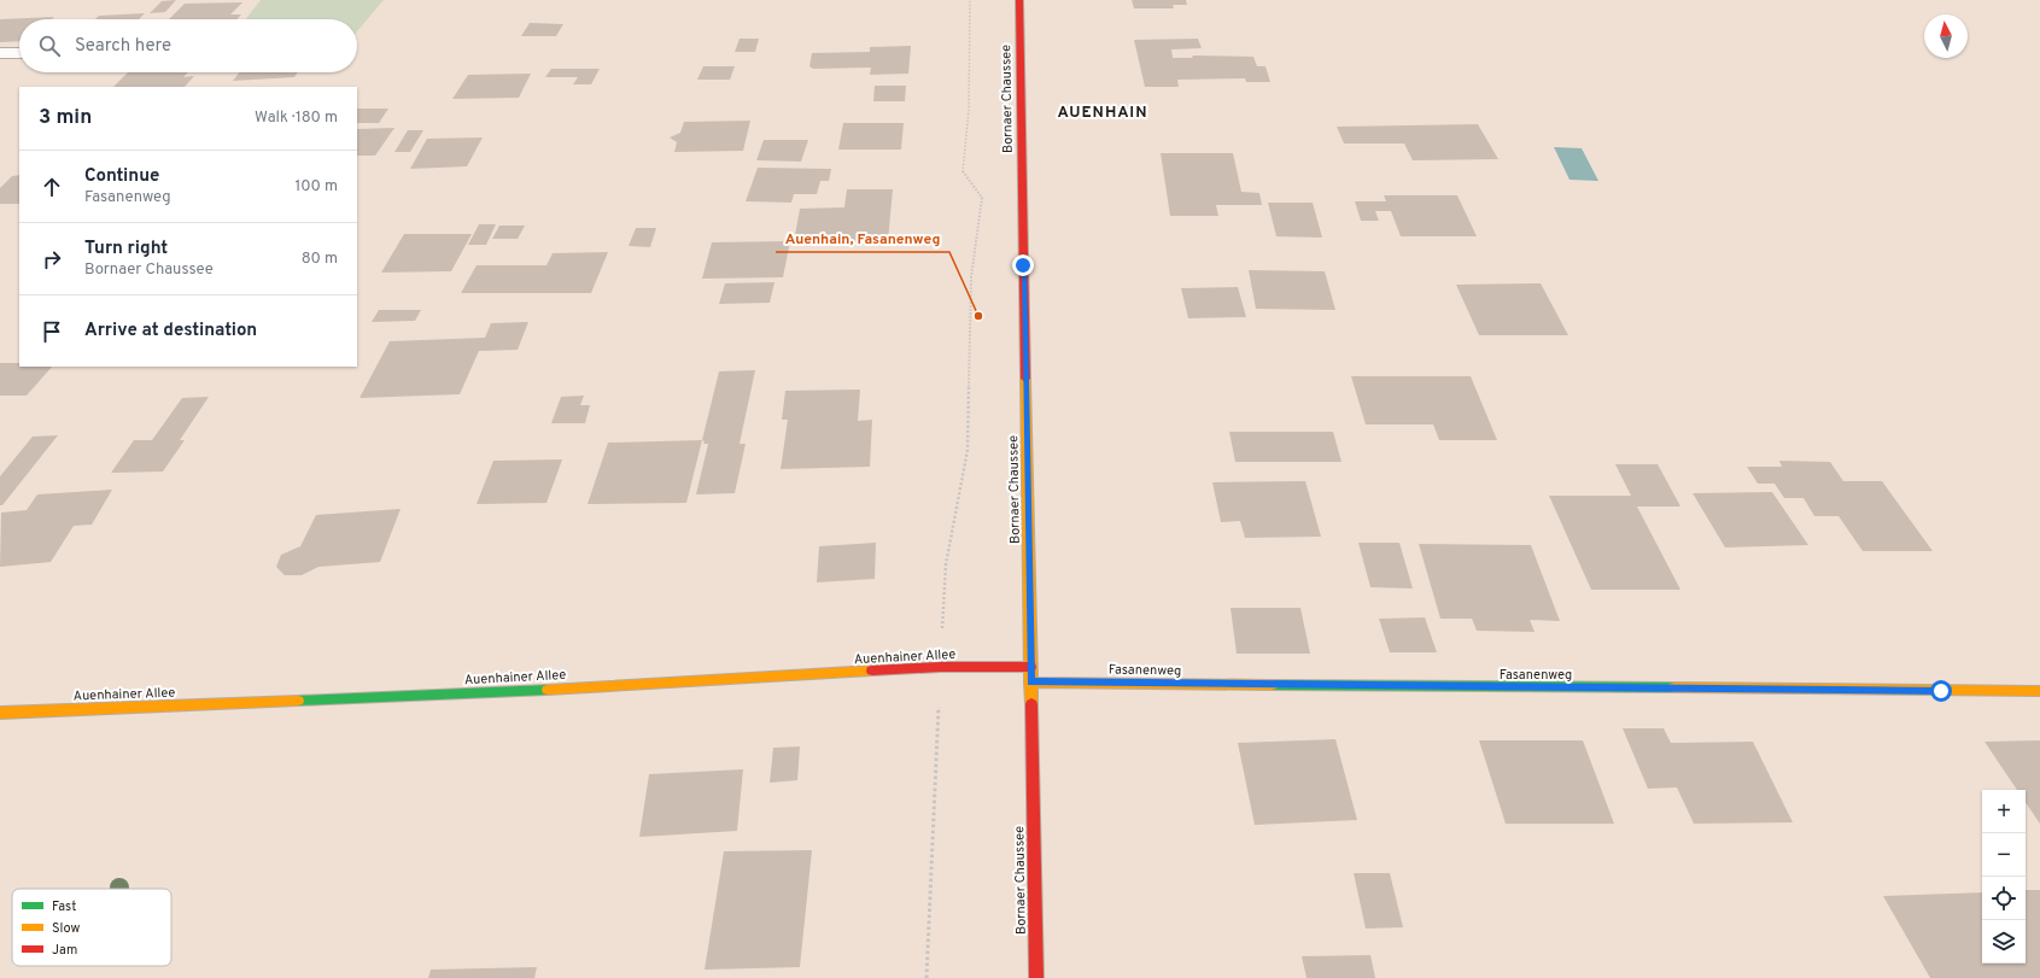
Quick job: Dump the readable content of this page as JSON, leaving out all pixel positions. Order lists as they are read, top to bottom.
{
  "streets": {
    "street": ["Bornaer Chaussee", "Auenhainer Allee", "Fasanenweg"]
  },
  "crossings": [
    ["Bornaer Chaussee", "Auenhainer Allee"],
    ["Bornaer Chaussee", "Fasanenweg"]
  ],
  "districts": ["AUENHAIN"],
  "places": ["Auenhain, Fasanenweg"],
  "legend": ["Fast", "Slow", "Jam"],
  "north": "top",
  "page": {
    "search": "Search here",
    "heading": ["3 min", "Walk · 180 m"],
    "list": [
      ["Continue", "Fasanenweg", "100 m"],
      ["Turn right", "Bornaer Chaussee", "80 m"],
      "Arrive at destination"
    ],
    "map_buttons": ["+", "−"]
  }
}
